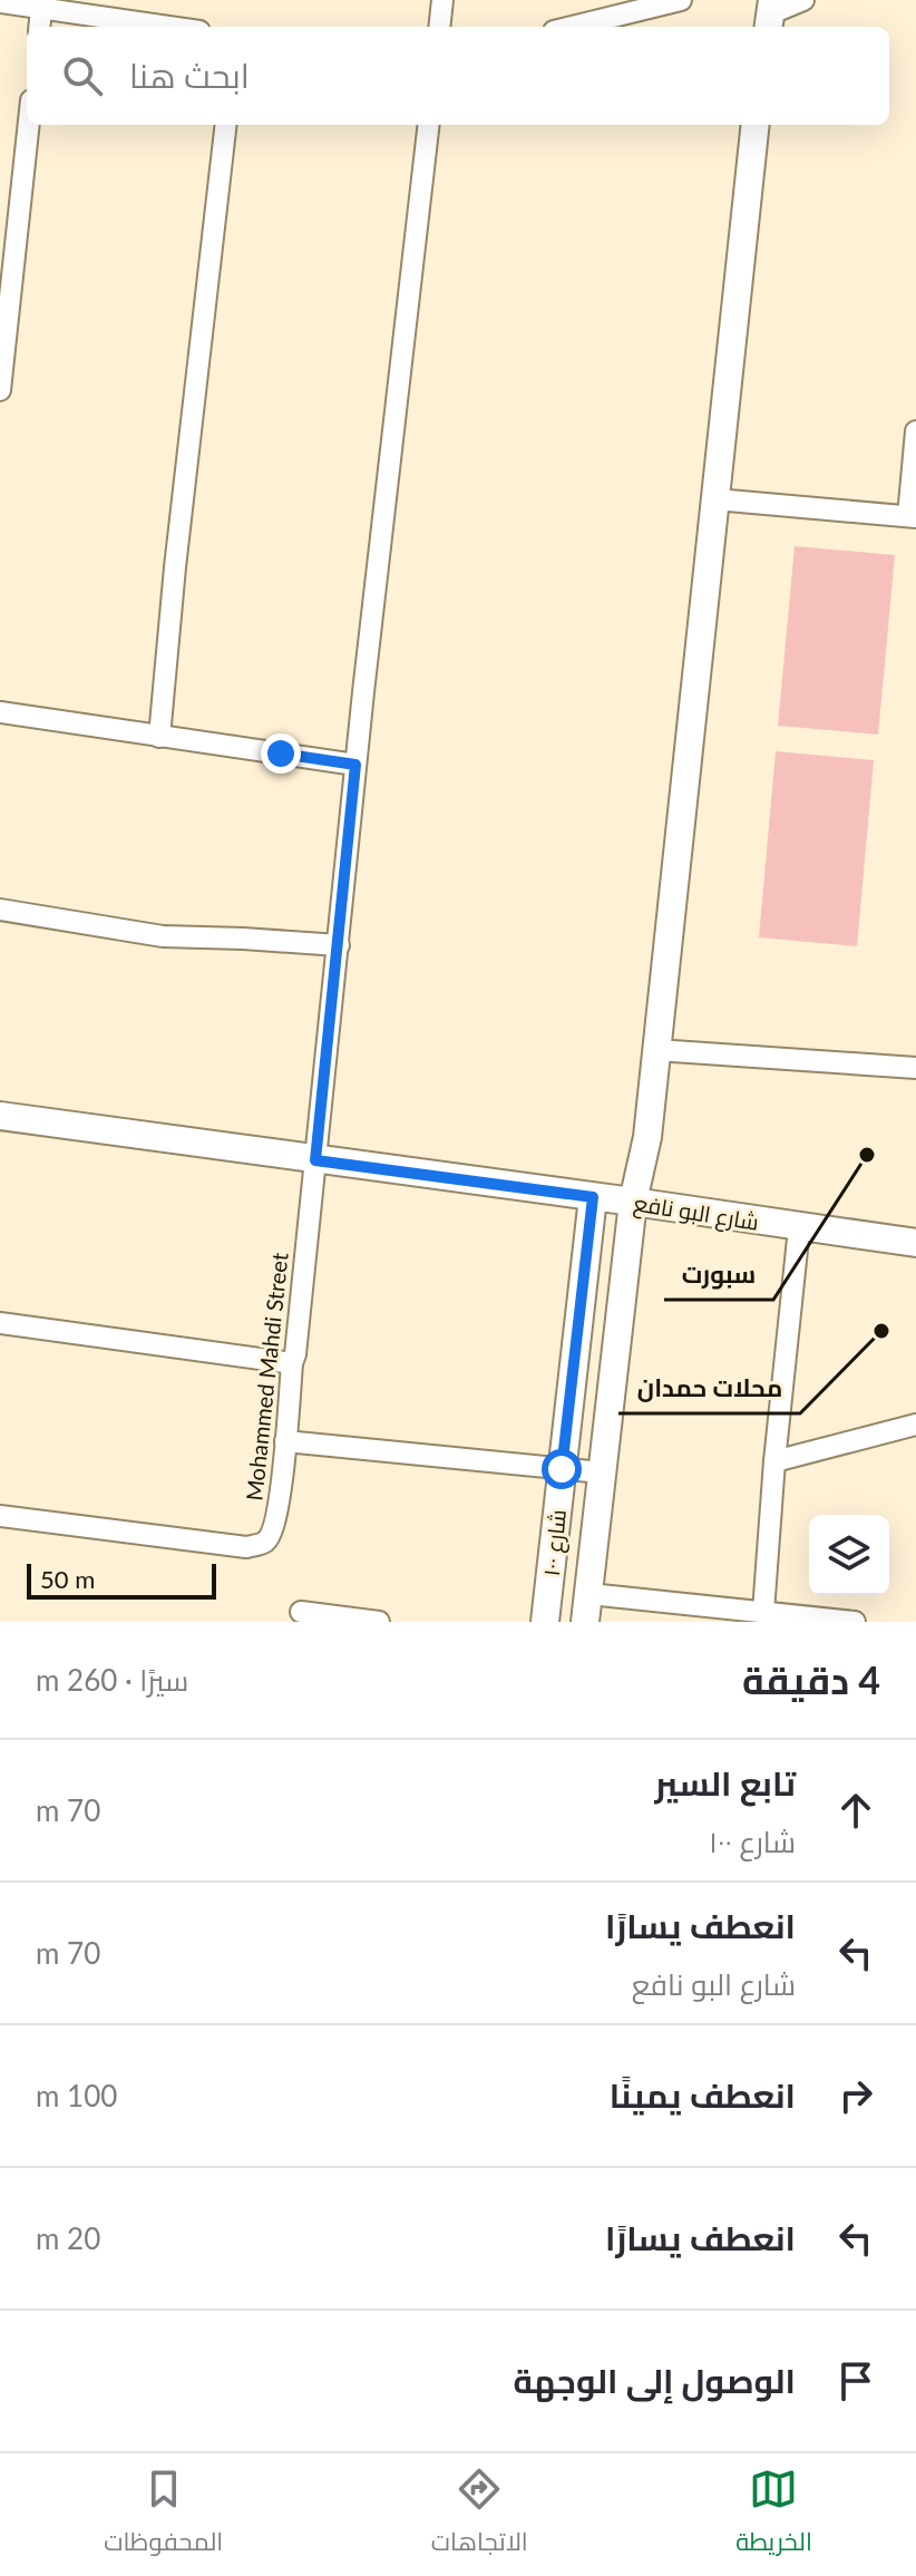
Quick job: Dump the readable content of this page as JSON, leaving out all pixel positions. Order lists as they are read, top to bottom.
{
  "streets": {
    "street": ["شارع البو نافع", "Mohammed Mahdi Street", "شارع ١٠٠"]
  },
  "crossings": [
    ["شارع البو نافع", "Mohammed Mahdi Street"],
    ["شارع البو نافع", "شارع ١٠٠"]
  ],
  "places": ["سبورت", "محلات حمدان"],
  "scale_bar": "50 m",
  "page": {
    "search": "ابحث هنا",
    "scale": "50 m",
    "heading": ["4 دقيقة", "سيرًا · 260 m"],
    "list": [
      ["تابع السير", "شارع ١٠٠", "70 m"],
      ["انعطف يسارًا", "شارع البو نافع", "70 m"],
      ["انعطف يمينًا", "100 m"],
      ["انعطف يسارًا", "20 m"],
      "الوصول إلى الوجهة"
    ],
    "nav": ["الخريطة", "الاتجاهات", "المحفوظات"]
  }
}
